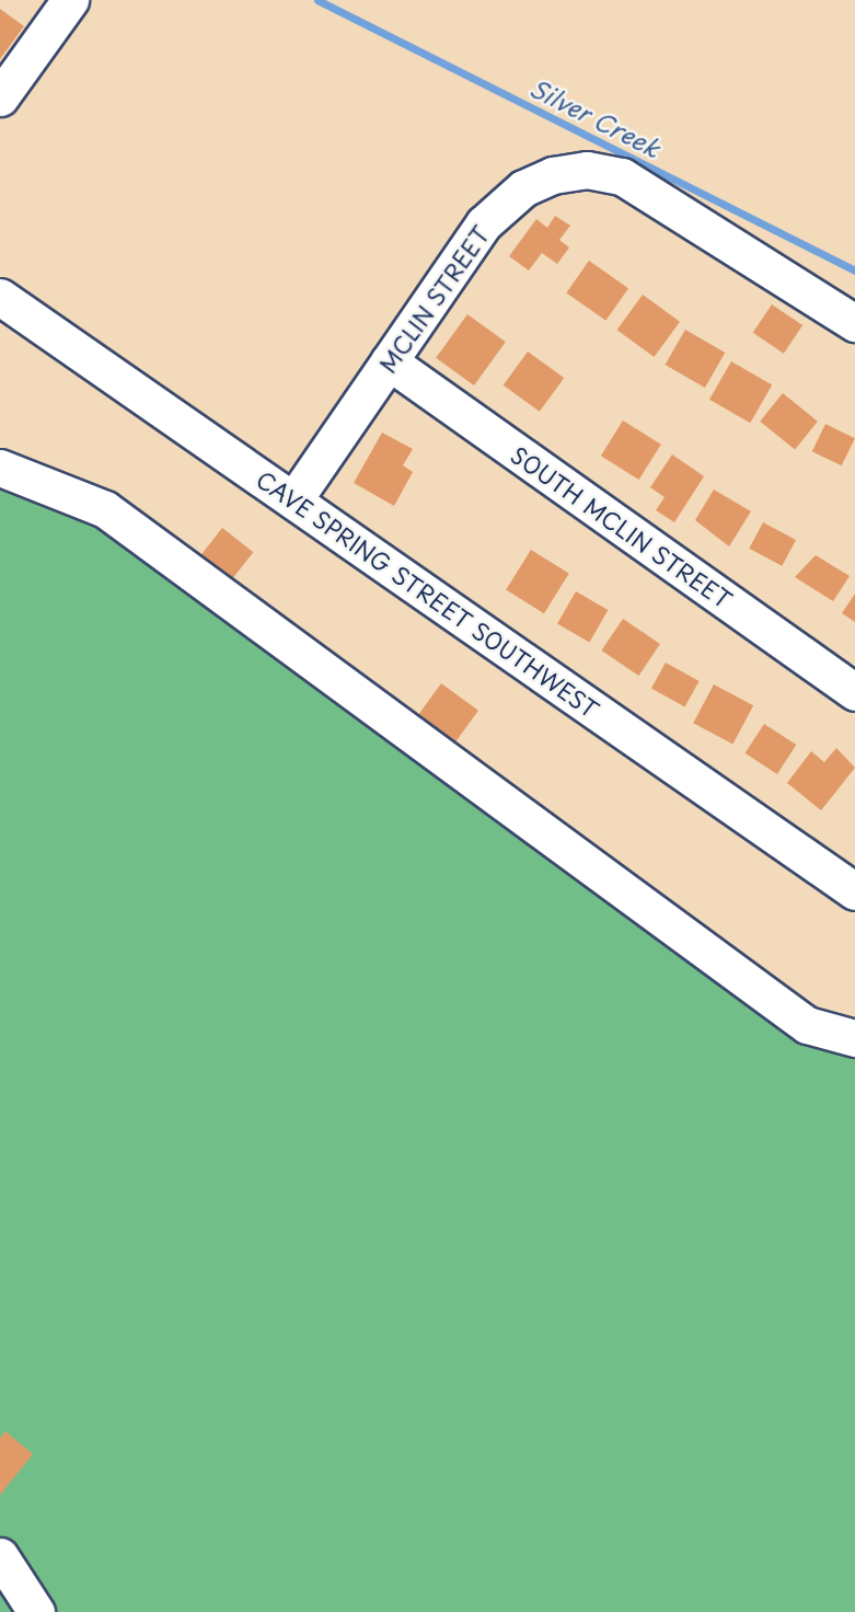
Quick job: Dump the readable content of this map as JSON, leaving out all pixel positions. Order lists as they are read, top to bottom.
{
  "streets": {
    "street": ["MCLIN STREET", "SOUTH MCLIN STREET", "CAVE SPRING STREET SOUTHWEST"]
  },
  "crossings": [
    ["MCLIN STREET", "SOUTH MCLIN STREET"],
    ["MCLIN STREET", "CAVE SPRING STREET SOUTHWEST"]
  ],
  "water": ["Silver Creek"]
}
